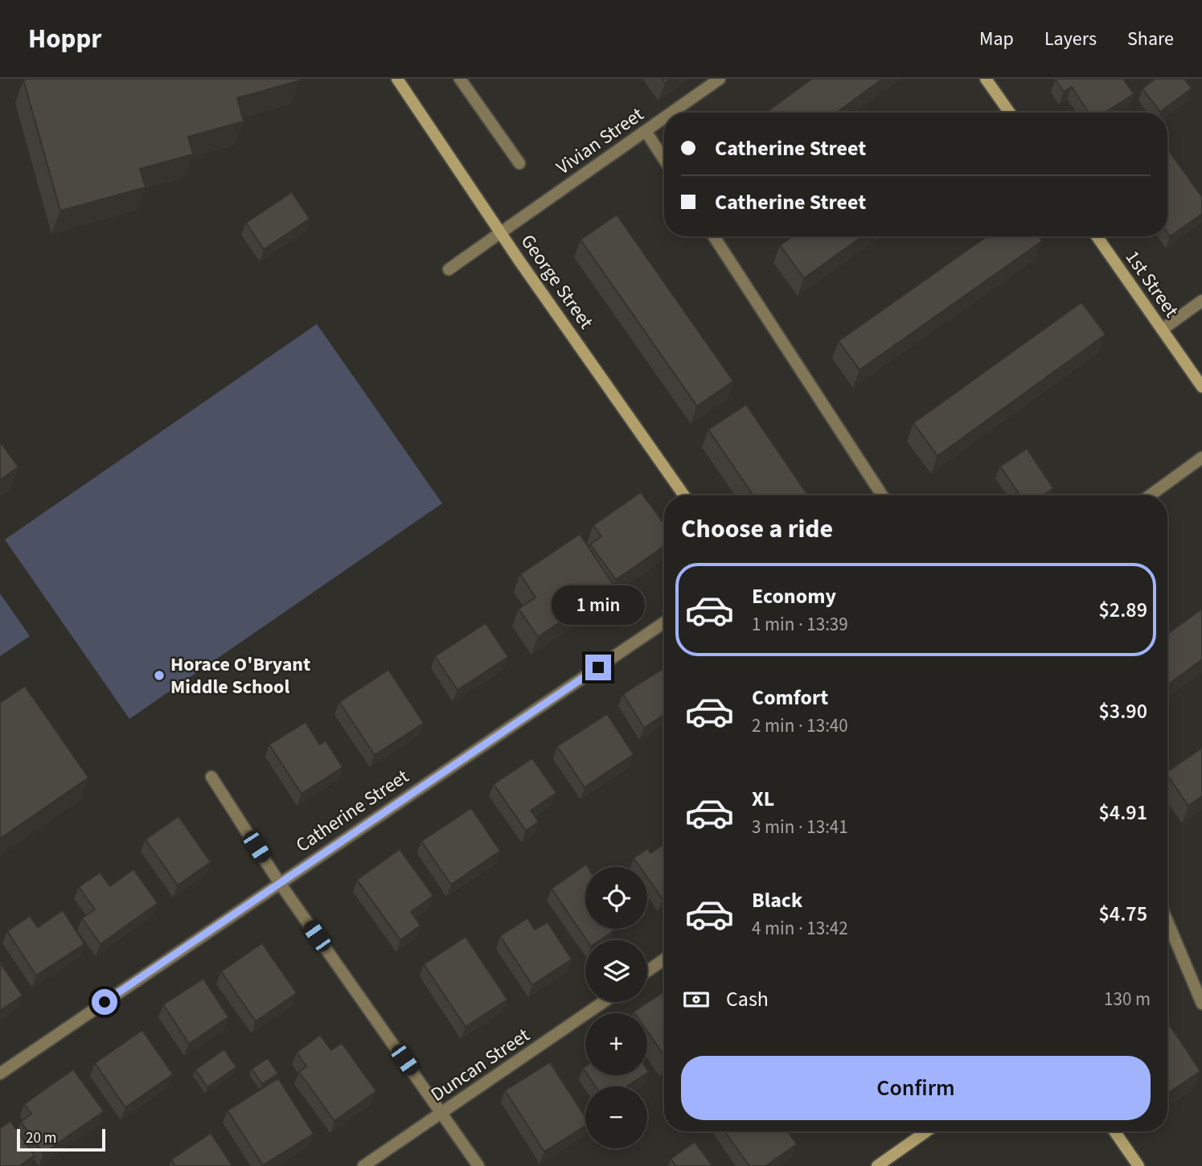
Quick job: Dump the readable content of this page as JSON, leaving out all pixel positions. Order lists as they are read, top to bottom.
{
  "streets": {
    "street": [
      "Vivian Street",
      "George Street",
      "1st Street",
      "Catherine Street",
      "Duncan Street"
    ]
  },
  "crossings": [
    ["Vivian Street", "George Street"]
  ],
  "places": ["Horace O'Bryant Middle School"],
  "scale_bar": "20 m",
  "page": {
    "header": "Hoppr",
    "nav": ["Map", "Layers", "Share"],
    "banner": ["Catherine Street", "Catherine Street"],
    "heading": "Choose a ride",
    "list": [
      {
        "name": "Economy",
        "note": "1 min · 13:39",
        "value": "$2.89"
      },
      {
        "name": "Comfort",
        "note": "2 min · 13:40",
        "value": "$3.90"
      },
      {
        "name": "XL",
        "note": "3 min · 13:41",
        "value": "$4.91"
      },
      {
        "name": "Black",
        "note": "4 min · 13:42",
        "value": "$4.75"
      }
    ],
    "bubble": "1 min",
    "map_buttons": ["+", "−"],
    "pay": ["Cash", "130 m"],
    "buttons": "Confirm",
    "scale": "20 m"
  }
}
